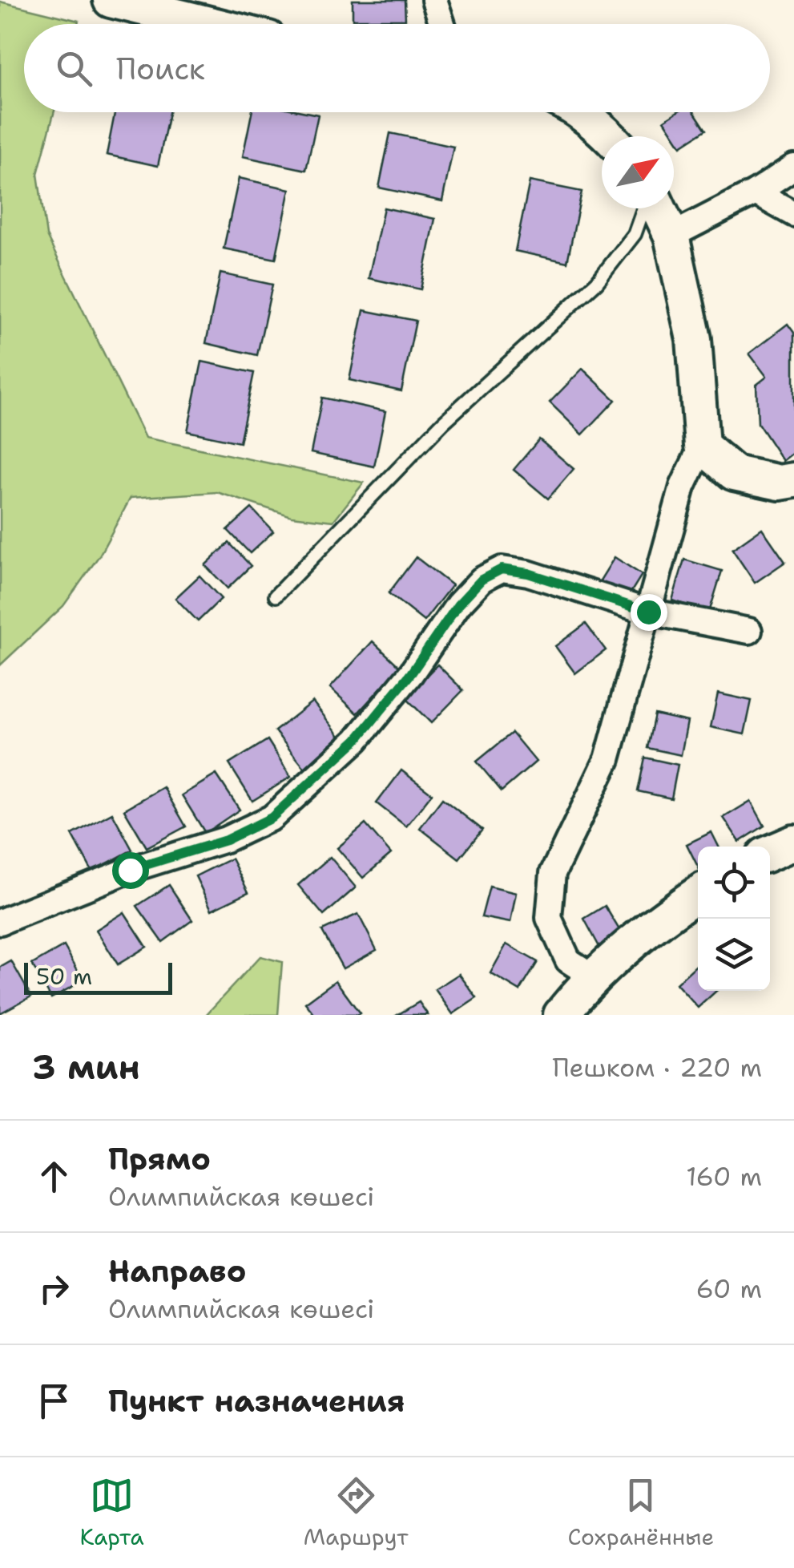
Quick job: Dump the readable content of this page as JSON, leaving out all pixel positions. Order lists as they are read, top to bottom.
{
  "scale_bar": "50 m",
  "north": "top right",
  "page": {
    "search": "Поиск",
    "scale": "50 m",
    "heading": ["3 мин", "Пешком · 220 m"],
    "list": [
      ["Прямо", "Олимпийская көшесі", "160 m"],
      ["Направо", "Олимпийская көшесі", "60 m"],
      "Пункт назначения"
    ],
    "nav": ["Карта", "Маршрут", "Сохранённые"]
  }
}
